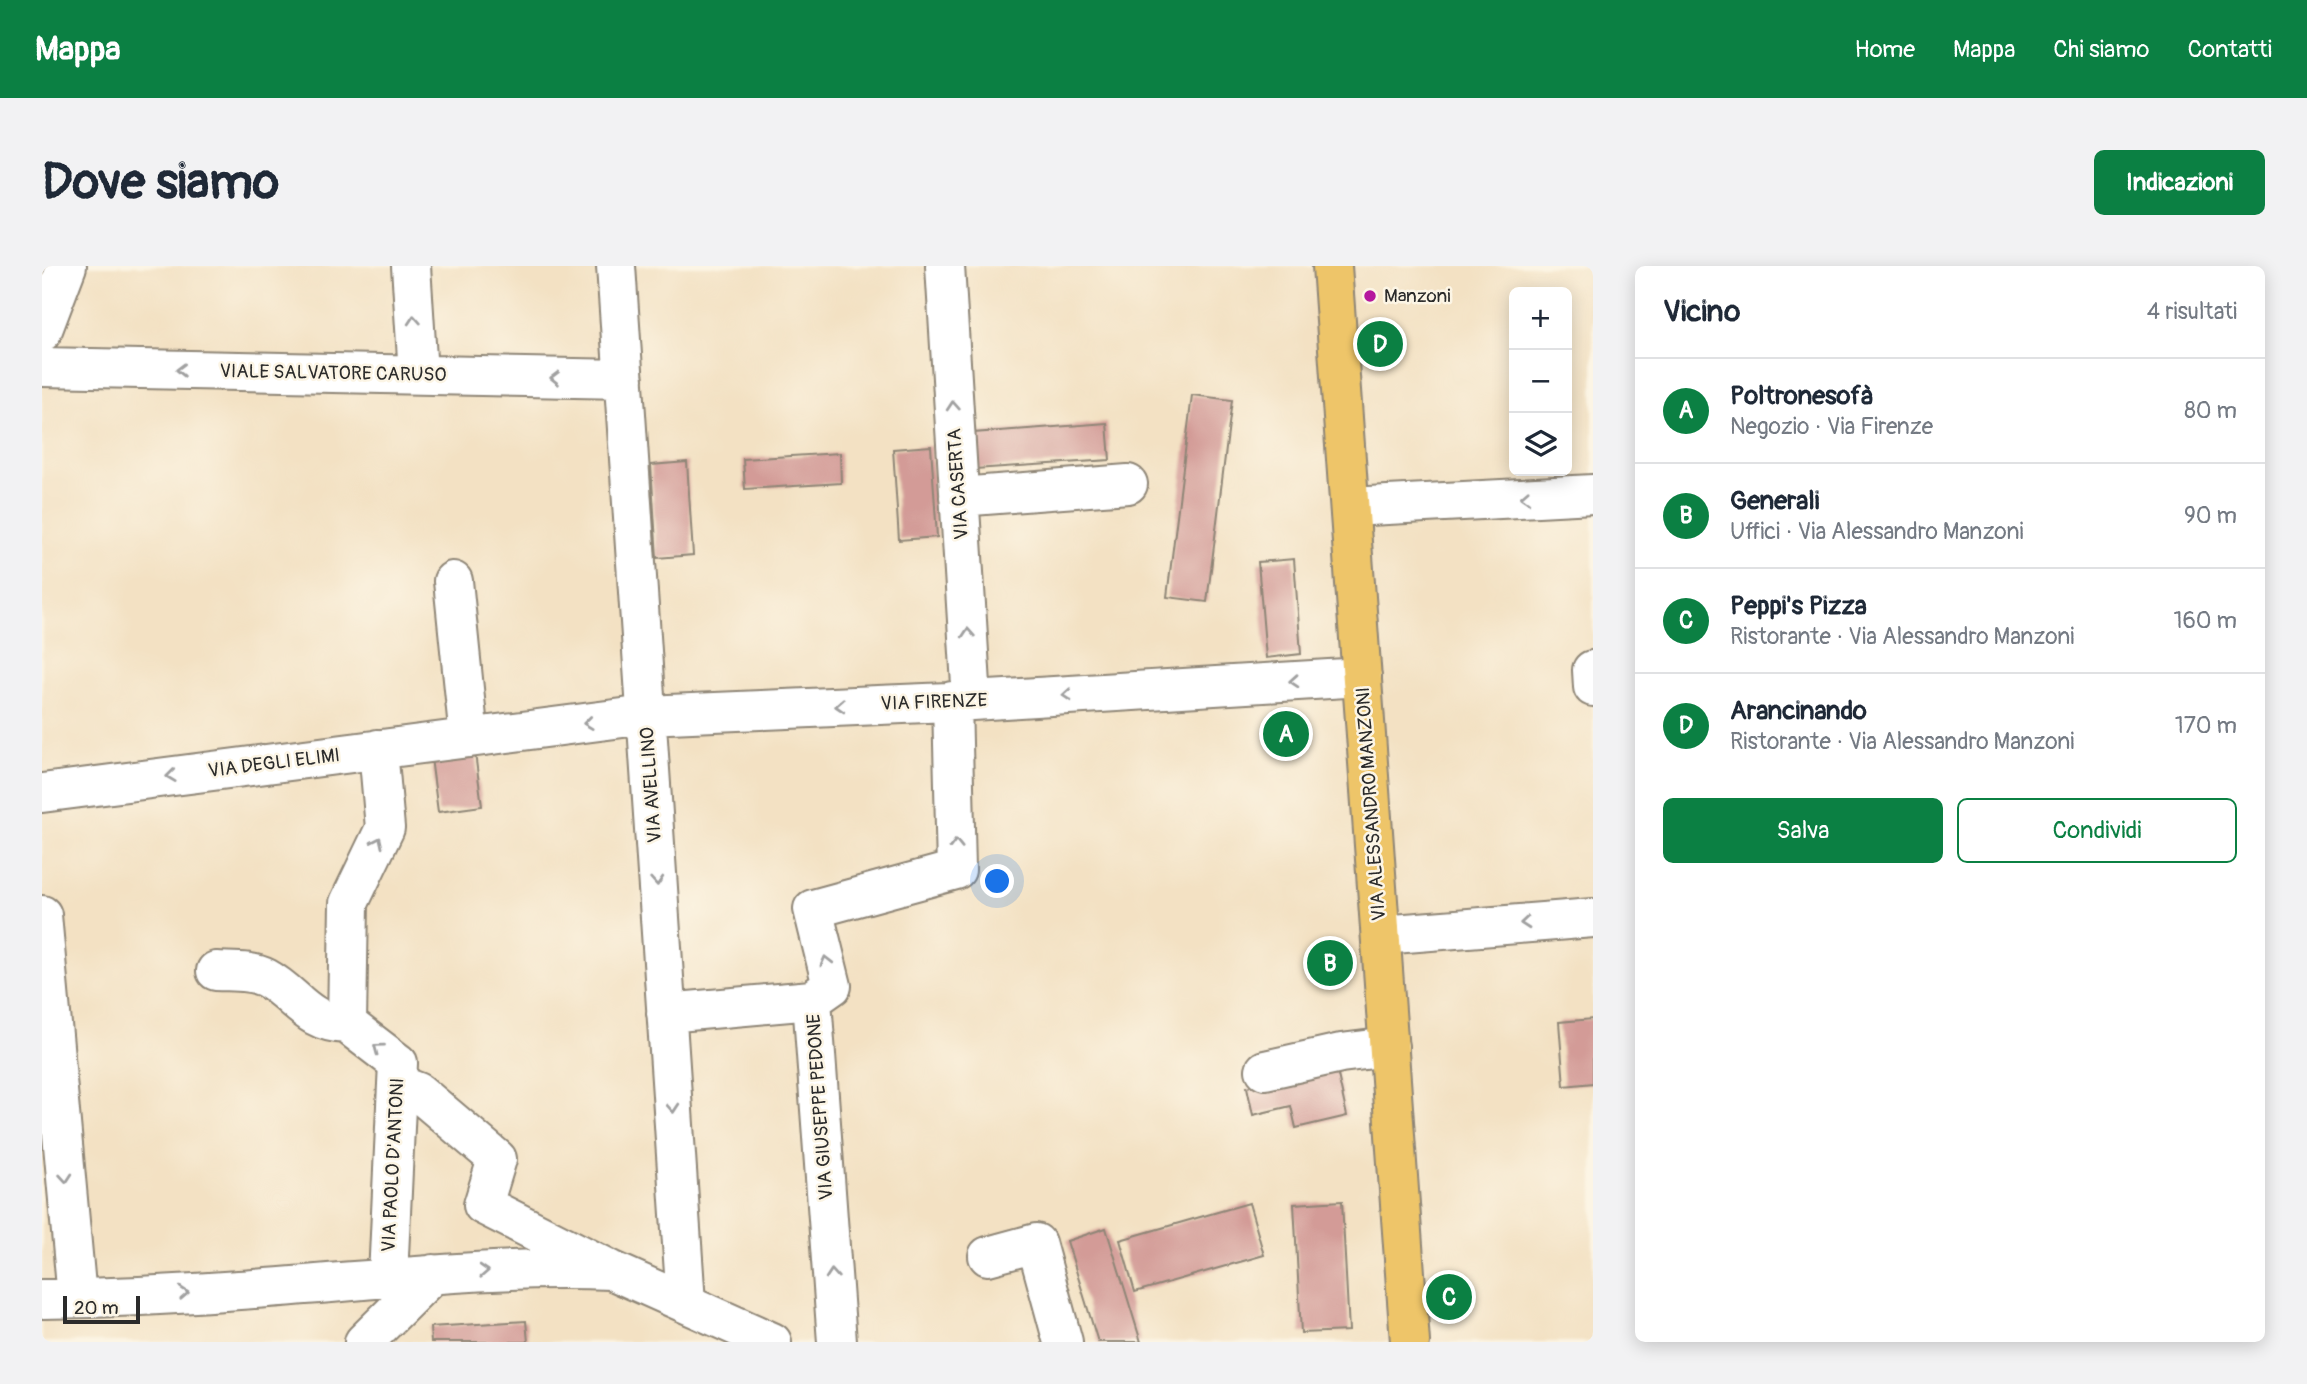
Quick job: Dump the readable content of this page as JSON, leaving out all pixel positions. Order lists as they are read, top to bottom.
{
  "streets": {
    "main road": ["VIA ALESSANDRO MANZONI"],
    "street": [
      "VIALE SALVATORE CARUSO",
      "VIA CASERTA",
      "VIA FIRENZE",
      "VIA DEGLI ELIMI",
      "VIA AVELLINO",
      "VIA GIUSEPPE PEDONE",
      "VIA PAOLO D'ANTONI"
    ]
  },
  "crossings": [
    ["VIALE SALVATORE CARUSO", "VIA AVELLINO"],
    ["VIA CASERTA", "VIA FIRENZE"],
    ["VIA CASERTA", "VIA GIUSEPPE PEDONE"],
    ["VIA FIRENZE", "VIA DEGLI ELIMI"],
    ["VIA FIRENZE", "VIA AVELLINO"],
    ["VIA FIRENZE", "VIA ALESSANDRO MANZONI"],
    ["VIA FIRENZE", "VIA GIUSEPPE PEDONE"]
  ],
  "one_way": [
    "VIALE SALVATORE CARUSO",
    "VIA CASERTA",
    "VIA DEGLI ELIMI",
    "VIA GIUSEPPE PEDONE"
  ],
  "places": ["Manzoni"],
  "scale_bar": "20 m",
  "page": {
    "header": "Mappa",
    "nav": [
      "Home",
      "Mappa",
      "Chi siamo",
      "Contatti"
    ],
    "buttons": [
      "Indicazioni",
      ["Salva", "Condividi"]
    ],
    "title": "Dove siamo",
    "heading": ["Vicino", "4 risultati"],
    "map_buttons": ["+", "−"],
    "pins": [
      "D",
      "A",
      "B",
      "C"
    ],
    "list": [
      {
        "mark": "A",
        "name": "Poltronesofà",
        "note": "Negozio · Via Firenze",
        "value": "80 m"
      },
      {
        "mark": "B",
        "name": "Generali",
        "note": "Uffici · Via Alessandro Manzoni",
        "value": "90 m"
      },
      {
        "mark": "C",
        "name": "Peppi's Pizza",
        "note": "Ristorante · Via Alessandro Manzoni",
        "value": "160 m"
      },
      {
        "mark": "D",
        "name": "Arancinando",
        "note": "Ristorante · Via Alessandro Manzoni",
        "value": "170 m"
      }
    ],
    "scale": "20 m"
  }
}
